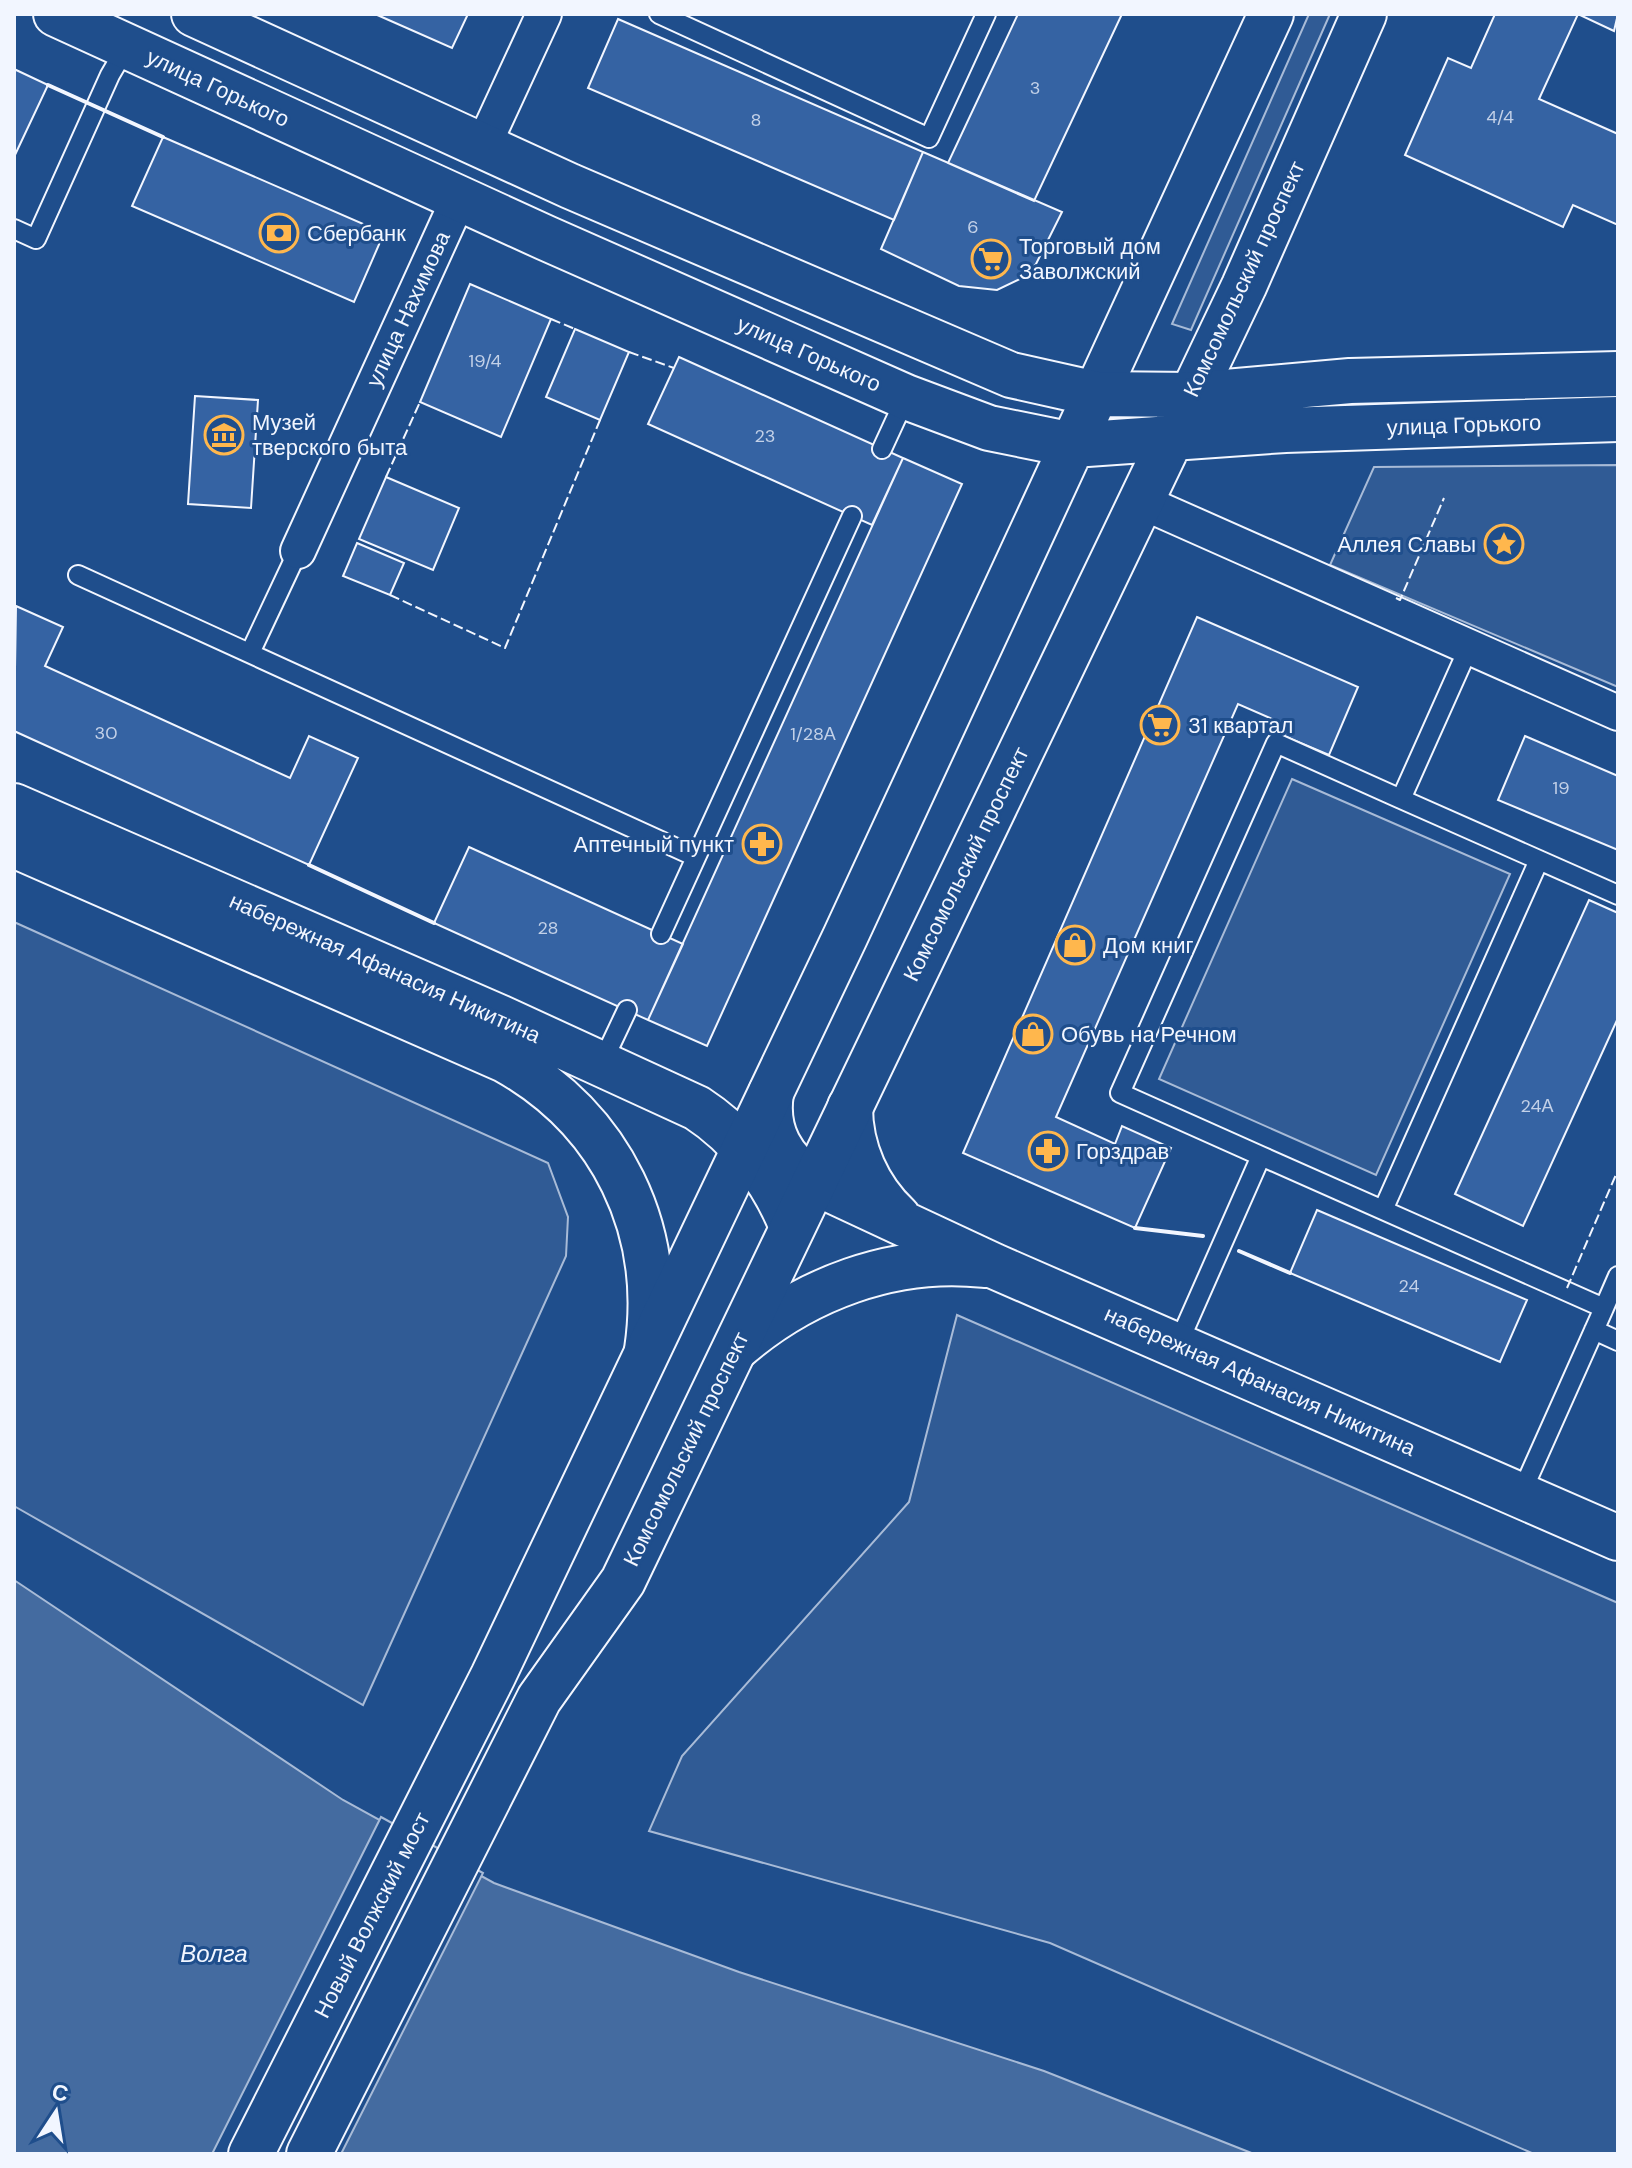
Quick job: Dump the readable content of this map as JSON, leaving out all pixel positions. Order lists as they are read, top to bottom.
{
  "streets": {
    "main road": [
      "улица Горького",
      "Комсомольский проспект",
      "набережная Афанасия Никитина",
      "Новый Волжский мост"
    ],
    "street": ["улица Нахимова"]
  },
  "crossings": [
    ["улица Горького", "Комсомольский проспект"],
    ["улица Горького", "улица Нахимова"],
    ["Комсомольский проспект", "набережная Афанасия Никитина"],
    ["набережная Афанасия Никитина", "Новый Волжский мост"]
  ],
  "water": ["Волга"],
  "places": {
    "bank": ["Сбербанк"],
    "supermarket": ["Торговый дом Заволжский", "31 квартал"],
    "museum": ["Музей тверского быта"],
    "place": ["Аллея Славы"],
    "pharmacy": ["Аптечный пункт", "Горздрав"],
    "shop": ["Дом книг", "Обувь на Речном"]
  },
  "house_numbers": [
    "3",
    "4/4",
    "8",
    "6",
    "19/4",
    "23",
    "30",
    "1/28А",
    "19",
    "28",
    "24А",
    "24"
  ],
  "north": "top"
}
